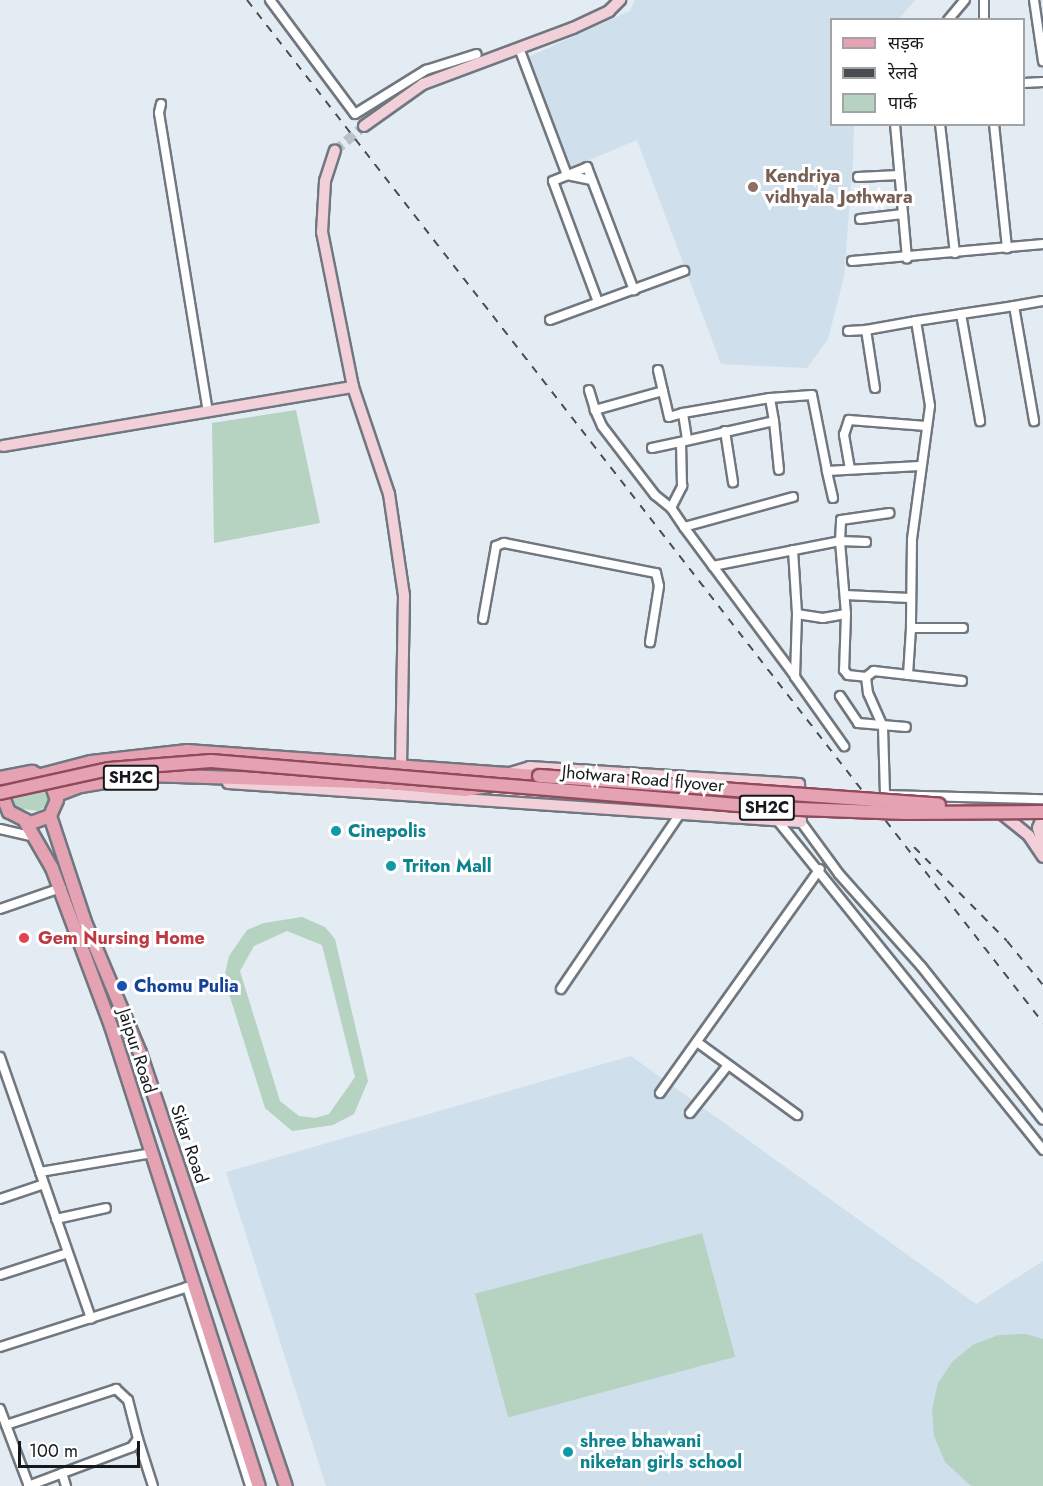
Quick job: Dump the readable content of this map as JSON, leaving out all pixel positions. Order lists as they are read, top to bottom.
{
  "streets": {
    "main road": [
      "SH2C",
      "Jhotwara Road flyover",
      "Jaipur Road",
      "Sikar Road"
    ]
  },
  "crossings": [
    ["SH2C", "Jhotwara Road flyover"],
    ["SH2C", "Sikar Road"],
    ["Jhotwara Road flyover", "Sikar Road"]
  ],
  "places": [
    "Kendriya vidhyala Jothwara",
    "Cinepolis",
    "Triton Mall",
    "Gem Nursing Home",
    "Chomu Pulia",
    "shree bhawani niketan girls school"
  ],
  "legend": ["सड़क", "रेलवे", "पार्क"],
  "scale_bar": "100 m"
}
